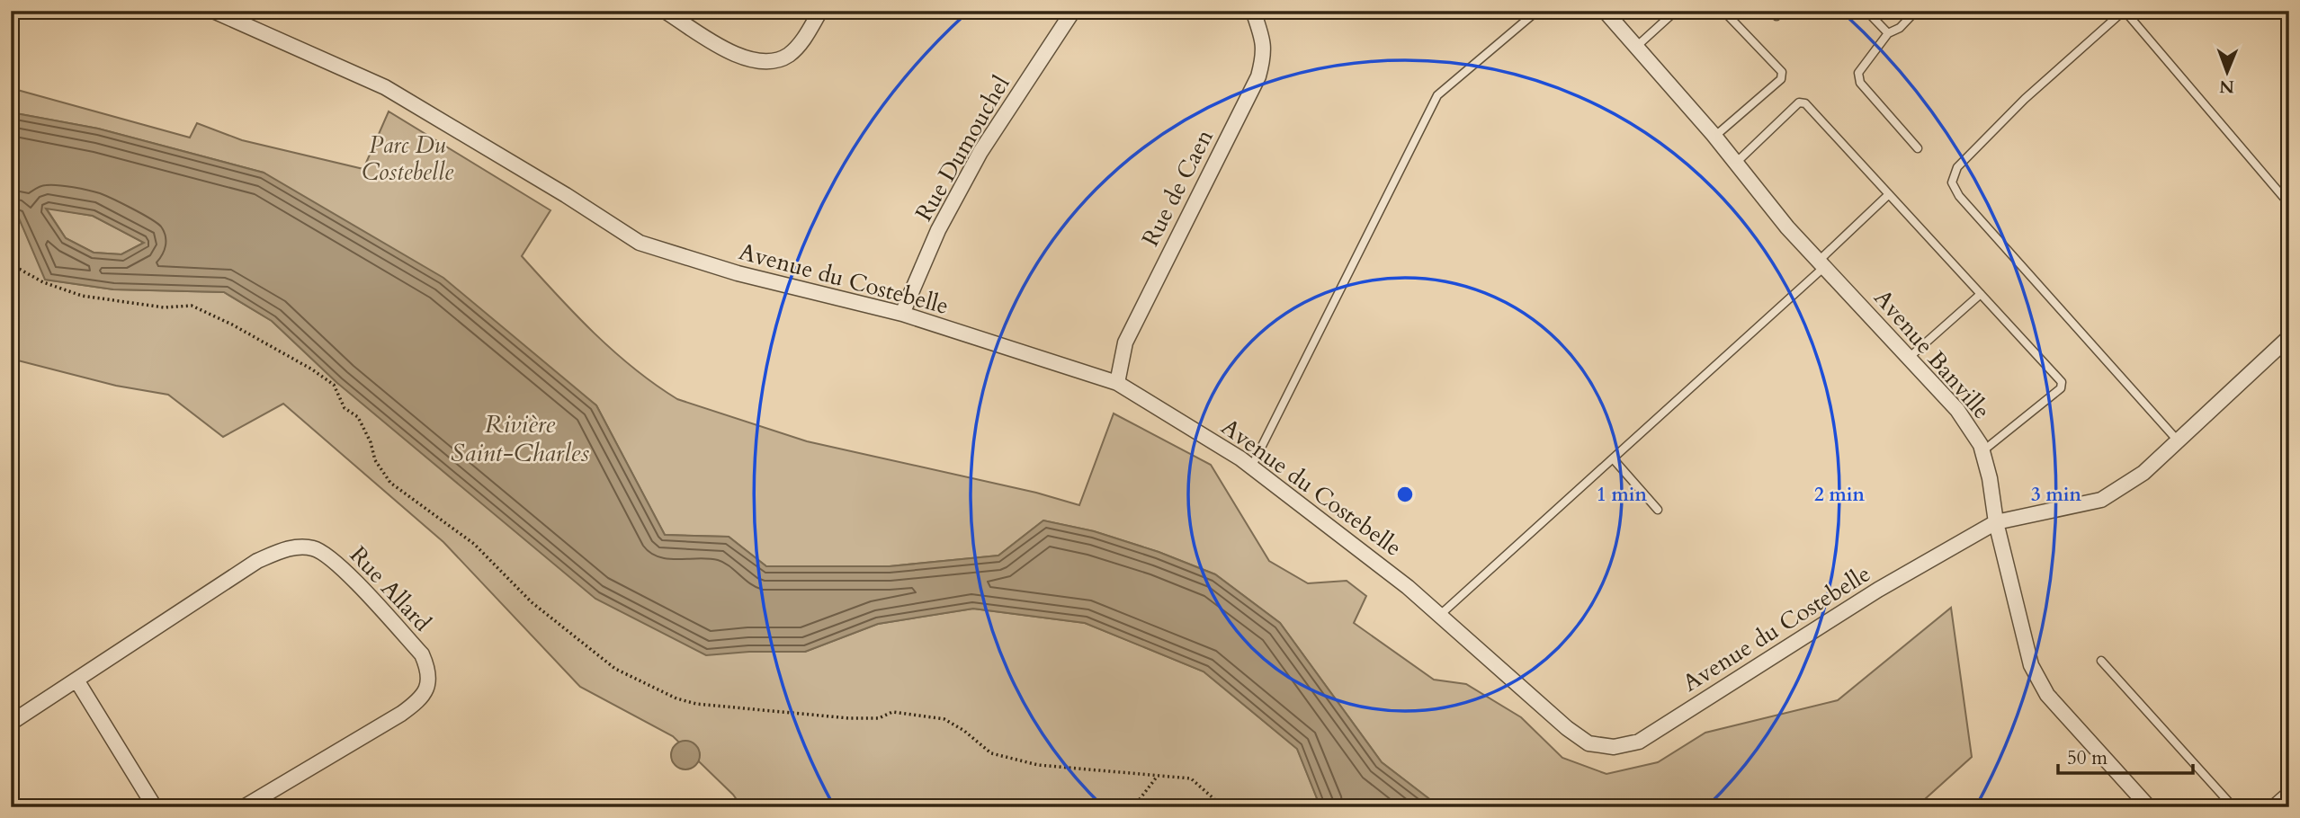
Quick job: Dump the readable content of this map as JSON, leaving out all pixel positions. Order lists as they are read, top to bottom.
{
  "streets": {
    "street": [
      "Rue Dumouchel",
      "Rue de Caen",
      "Avenue du Costebelle",
      "Avenue Banville",
      "Rue Allard"
    ]
  },
  "crossings": [
    ["Rue Dumouchel", "Avenue du Costebelle"],
    ["Rue de Caen", "Avenue du Costebelle"],
    ["Avenue du Costebelle", "Avenue Banville"]
  ],
  "water": ["Rivière Saint-Charles"],
  "parks": ["Parc Du Costebelle"],
  "scale_bar": "50 m",
  "north": "bottom",
  "rings": ["1 min", "2 min", "3 min"]
}
